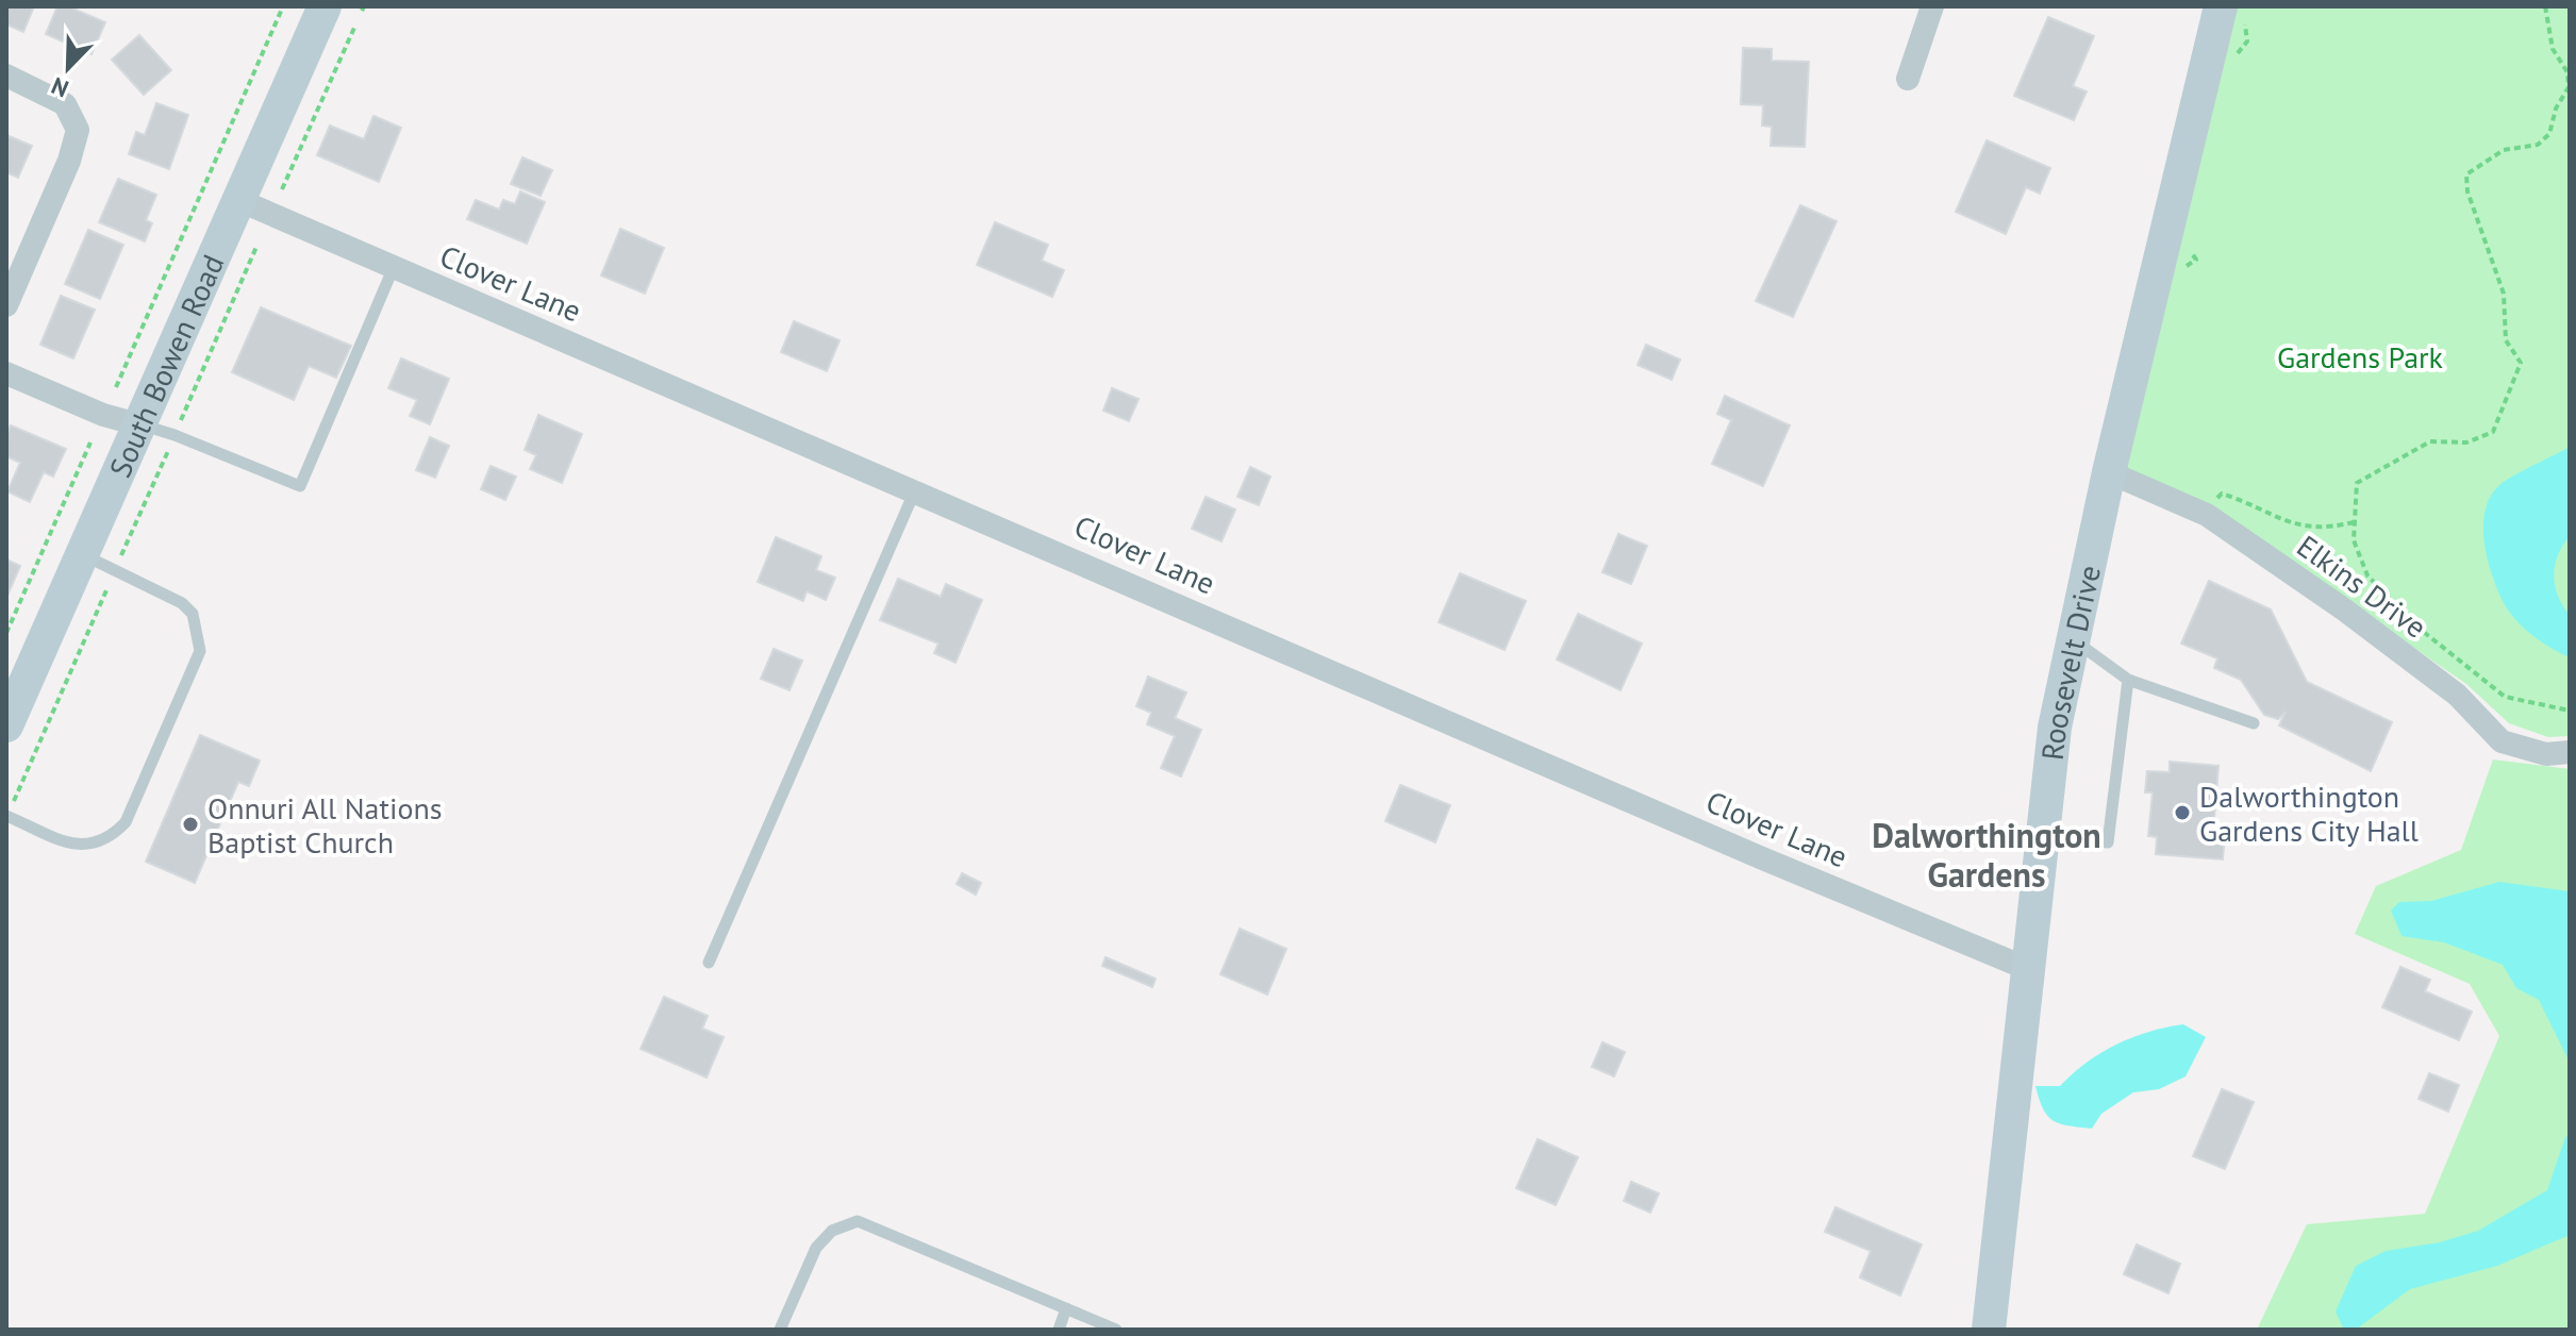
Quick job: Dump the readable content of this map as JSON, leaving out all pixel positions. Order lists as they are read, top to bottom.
{
  "streets": {
    "street": [
      "Clover Lane",
      "South Bowen Road",
      "Elkins Drive",
      "Roosevelt Drive"
    ]
  },
  "crossings": [
    ["Clover Lane", "South Bowen Road"],
    ["Clover Lane", "Roosevelt Drive"],
    ["Elkins Drive", "Roosevelt Drive"]
  ],
  "districts": ["Dalworthington Gardens"],
  "parks": ["Gardens Park"],
  "places": ["Dalworthington Gardens City Hall", "Onnuri All Nations Baptist Church"],
  "north": "bottom left"
}
